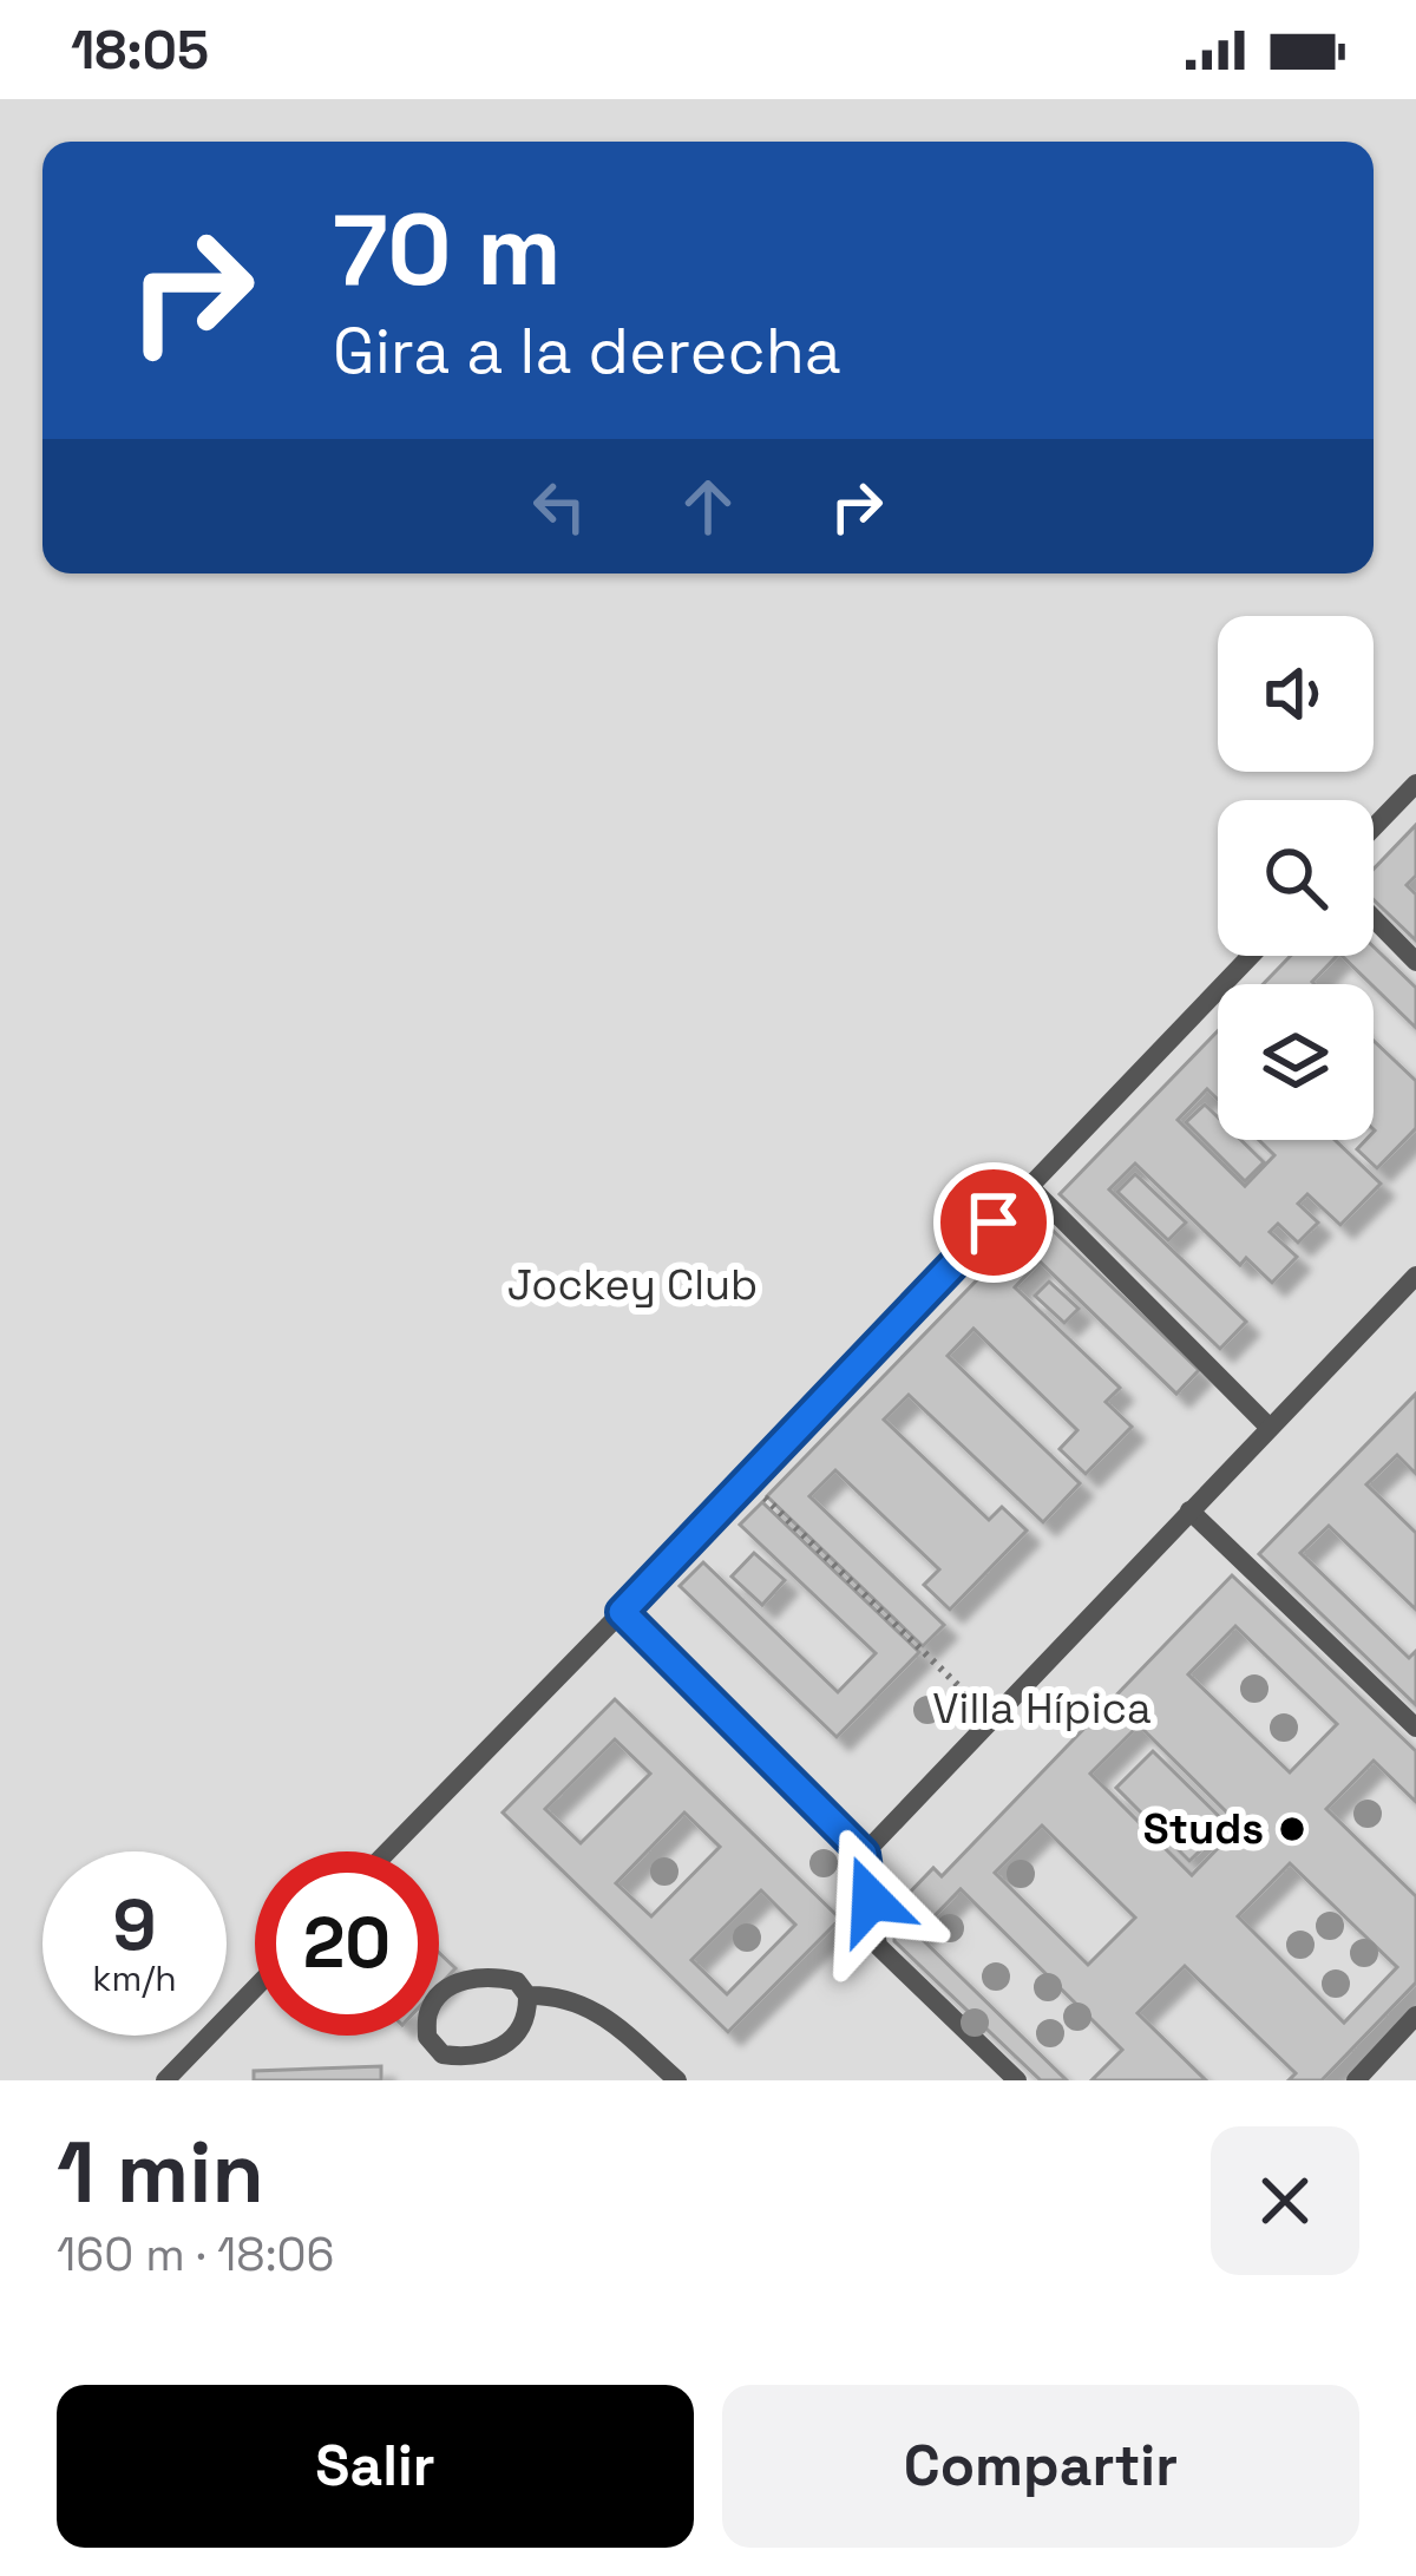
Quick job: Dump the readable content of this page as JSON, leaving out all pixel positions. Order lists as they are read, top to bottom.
{
  "parks": ["Jockey Club", "Villa Hípica"],
  "places": ["Studs"],
  "page": {
    "status": "18:05",
    "turn": ["70 m", "Gira a la derecha"],
    "speed": "9 km/h",
    "limit": "20",
    "heading": ["1 min", "160 m · 18:06"],
    "buttons": ["Salir", "Compartir"]
  }
}
